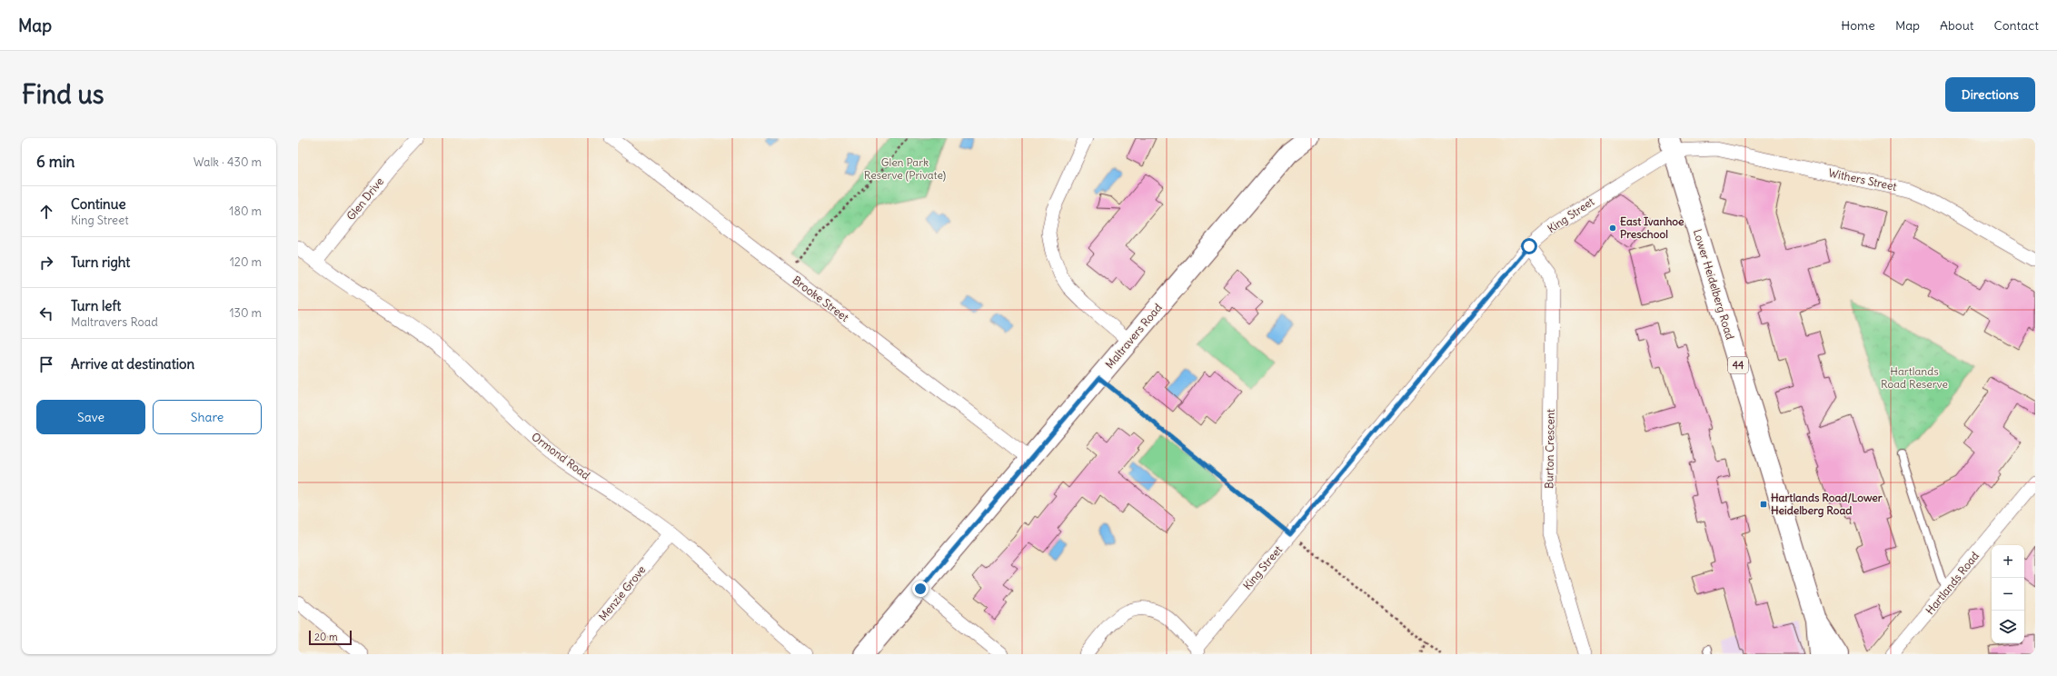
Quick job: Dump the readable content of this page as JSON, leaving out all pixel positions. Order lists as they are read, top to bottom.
{
  "streets": {
    "street": [
      "Withers Street",
      "Glen Drive",
      "King Street",
      "Lower Heidelberg Road",
      "Brooke Street",
      "Maltravers Road",
      "44",
      "Burton Crescent",
      "Ormond Road",
      "Hartlands Road",
      "Menzie Grove"
    ]
  },
  "crossings": [
    ["Withers Street", "King Street"],
    ["Withers Street", "Lower Heidelberg Road"],
    ["Glen Drive", "Ormond Road"],
    ["King Street", "Lower Heidelberg Road"],
    ["King Street", "Burton Crescent"],
    ["Brooke Street", "Maltravers Road"],
    ["Ormond Road", "Menzie Grove"]
  ],
  "parks": ["Glen Park Reserve (Private)", "Hartlands Road Reserve"],
  "places": {
    "other": ["East Ivanhoe Preschool"],
    "transit": ["Hartlands Road/Lower Heidelberg Road"]
  },
  "scale_bar": "20 m",
  "page": {
    "header": "Map",
    "nav": [
      "Home",
      "Map",
      "About",
      "Contact"
    ],
    "buttons": [
      "Directions",
      ["Save", "Share"]
    ],
    "title": "Find us",
    "heading": ["6 min", "Walk · 430 m"],
    "list": [
      ["Continue", "King Street", "180 m"],
      ["Turn right", "120 m"],
      ["Turn left", "Maltravers Road", "130 m"],
      "Arrive at destination"
    ],
    "map_buttons": ["+", "−"],
    "scale": "20 m"
  }
}
